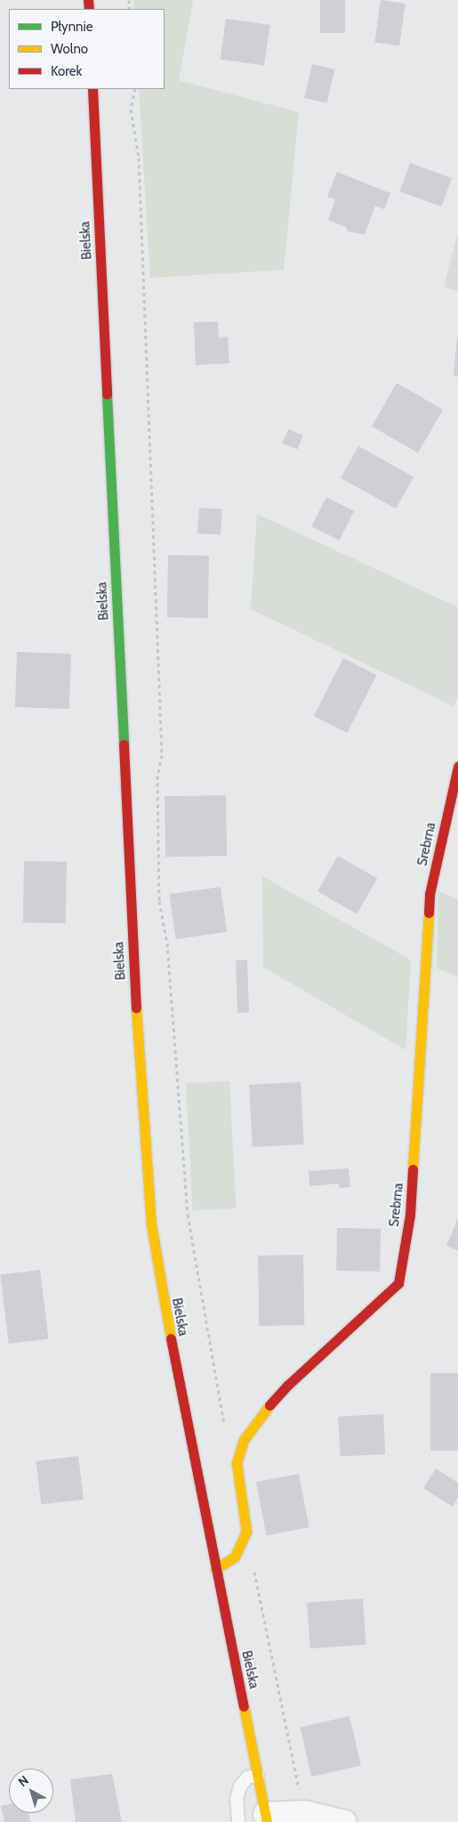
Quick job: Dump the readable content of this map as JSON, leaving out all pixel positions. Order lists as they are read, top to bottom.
{
  "streets": {
    "main road": ["Bielska", "Srebrna"]
  },
  "legend": ["Płynnie", "Wolno", "Korek"],
  "north": "top left"
}
